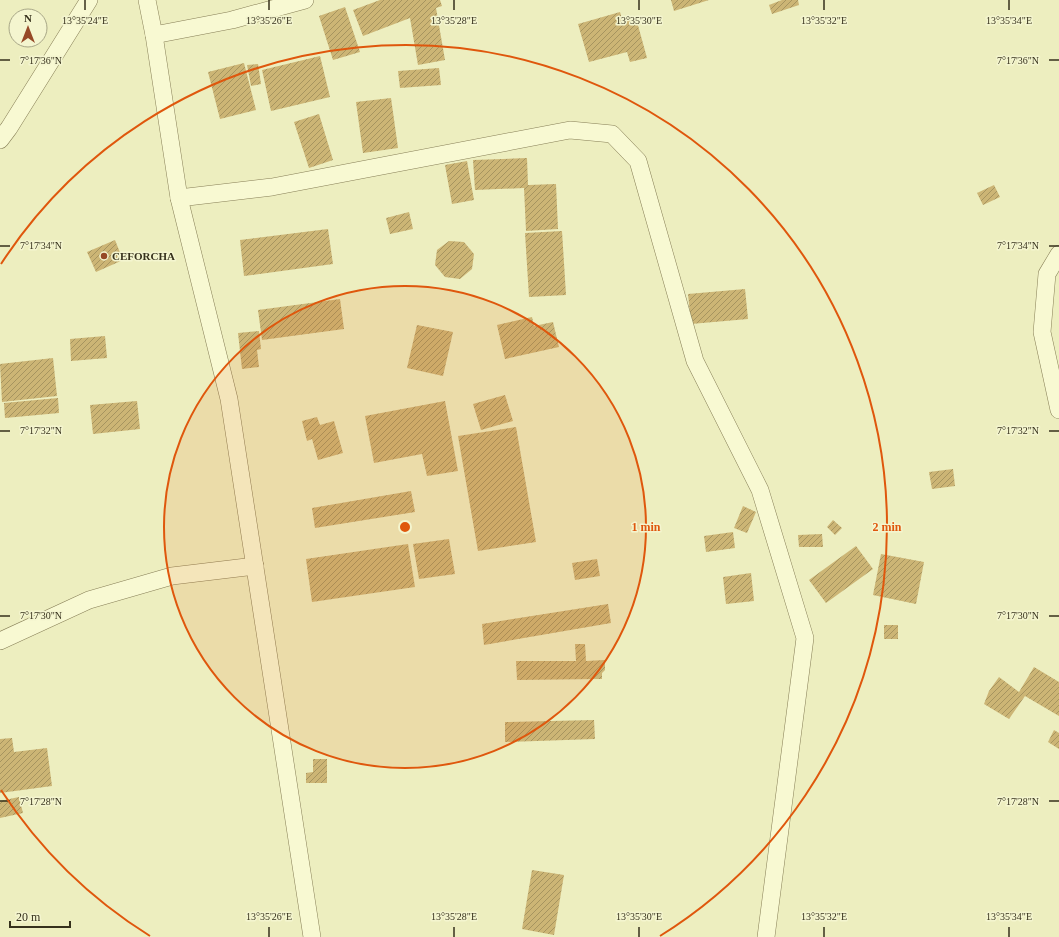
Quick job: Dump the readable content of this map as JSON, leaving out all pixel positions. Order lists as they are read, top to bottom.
{
  "places": ["CEFORCHA"],
  "scale_bar": "20 m",
  "north": "top",
  "coordinates": [
    "13°35'24\"E",
    "13°35'26\"E",
    "13°35'28\"E",
    "13°35'30\"E",
    "13°35'32\"E",
    "13°35'34\"E",
    "7°17'36\"N",
    "7°17'34\"N",
    "7°17'32\"N",
    "7°17'30\"N",
    "7°17'28\"N"
  ],
  "rings": ["1 min", "2 min"]
}
